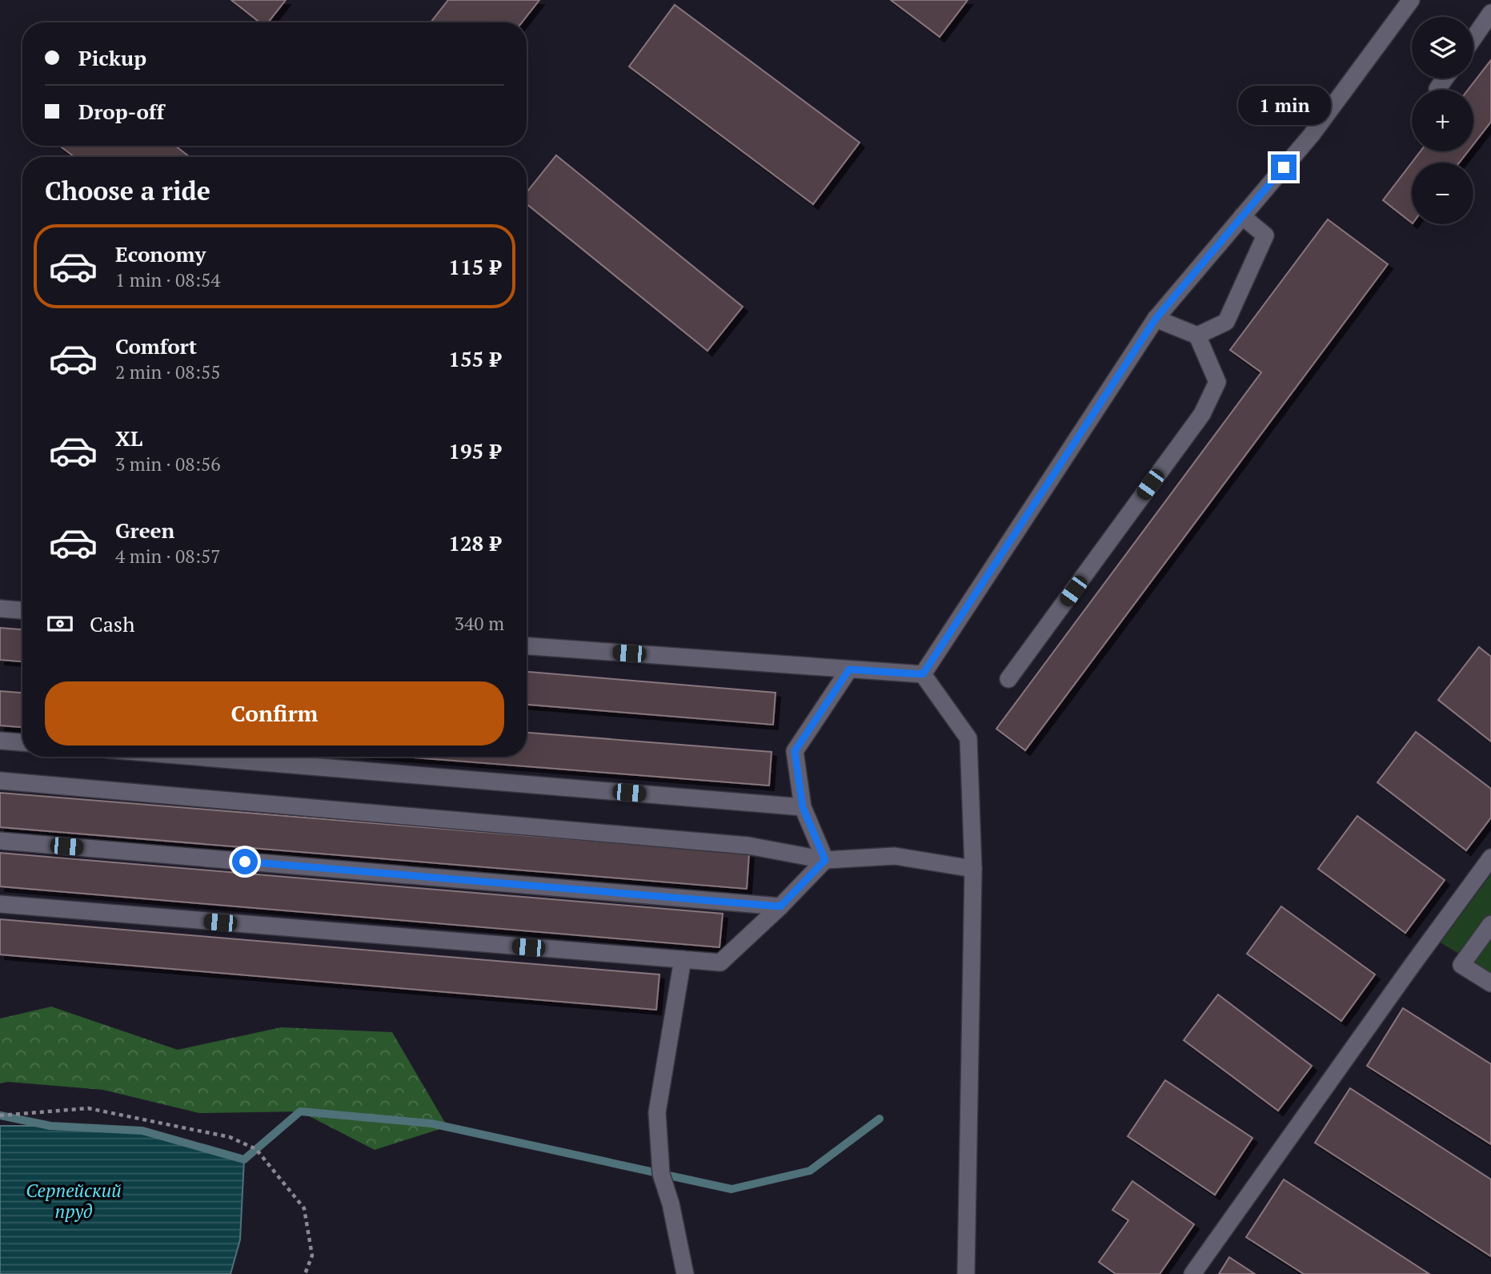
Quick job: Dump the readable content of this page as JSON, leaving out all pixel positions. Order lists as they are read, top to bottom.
{
  "water": ["Серпейский пруд"],
  "page": {
    "map_buttons": ["+", "−"],
    "banner": ["Pickup", "Drop-off"],
    "bubble": "1 min",
    "heading": "Choose a ride",
    "list": [
      {
        "name": "Economy",
        "note": "1 min · 08:54",
        "value": "115 ₽"
      },
      {
        "name": "Comfort",
        "note": "2 min · 08:55",
        "value": "155 ₽"
      },
      {
        "name": "XL",
        "note": "3 min · 08:56",
        "value": "195 ₽"
      },
      {
        "name": "Green",
        "note": "4 min · 08:57",
        "value": "128 ₽"
      }
    ],
    "pay": ["Cash", "340 m"],
    "buttons": "Confirm"
  }
}
